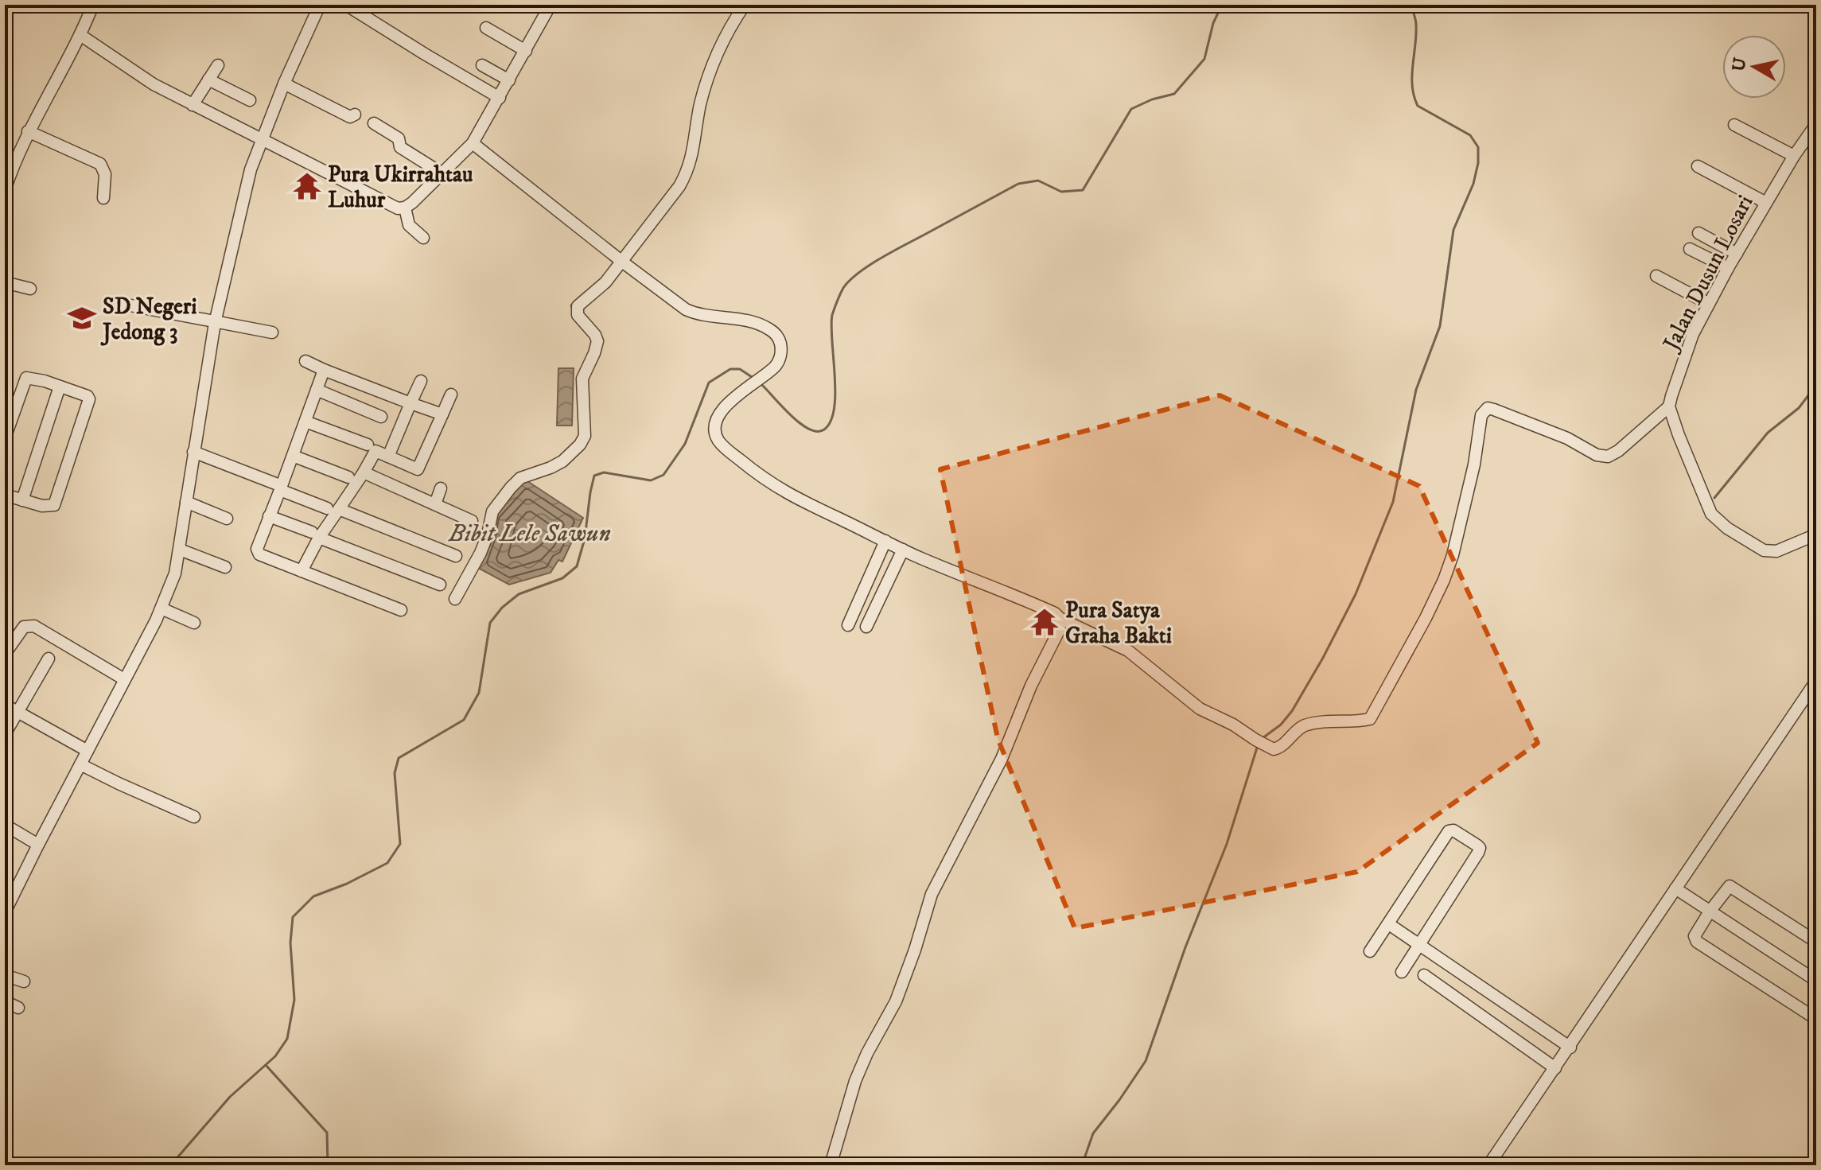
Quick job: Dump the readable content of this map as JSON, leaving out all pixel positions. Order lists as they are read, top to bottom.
{
  "streets": {
    "street": ["Jalan Dusun Losari"]
  },
  "water": ["Bibit Lele Sawun"],
  "places": {
    "temple": ["Pura Ukirrahtau Luhur", "Pura Satya Graha Bakti"],
    "school or university": ["SD Negeri Jedong 3"]
  },
  "north": "left"
}
